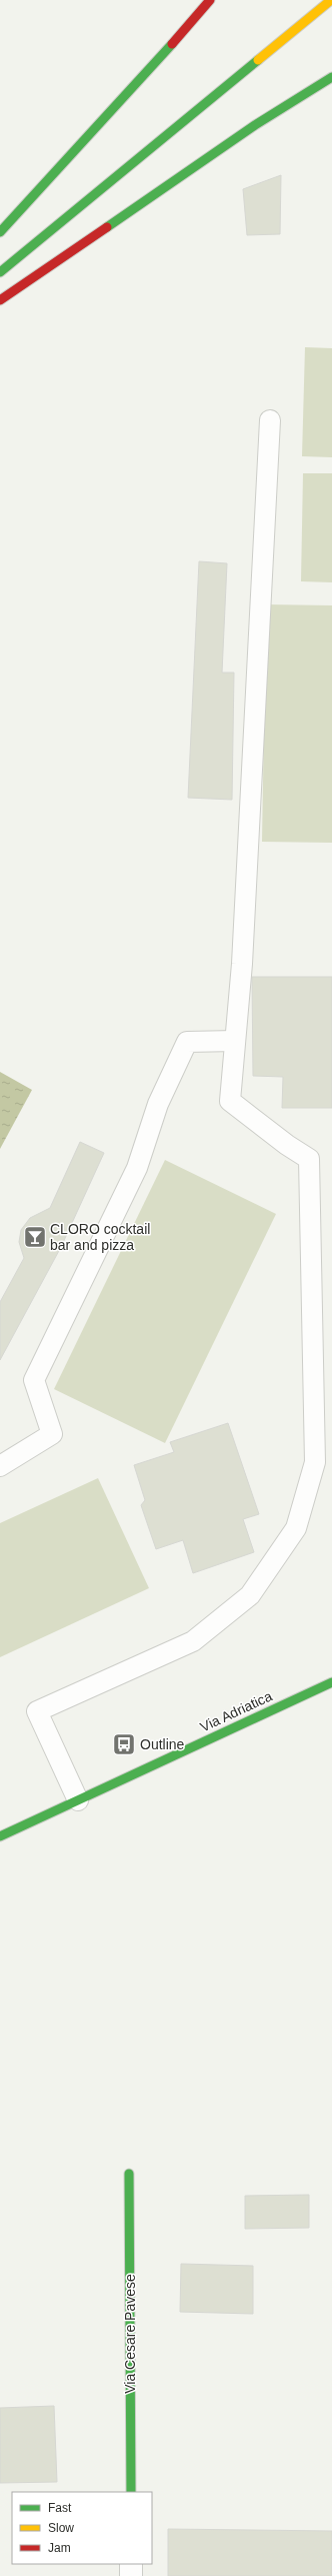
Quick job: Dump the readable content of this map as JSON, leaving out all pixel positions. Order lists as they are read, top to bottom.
{
  "streets": {
    "main road": ["Via Adriatica", "Via Cesare Pavese"]
  },
  "places": {
    "bar": ["CLORO cocktail bar and pizza"],
    "bus stop": ["Outline"]
  },
  "legend": ["Fast", "Slow", "Jam"]
}
